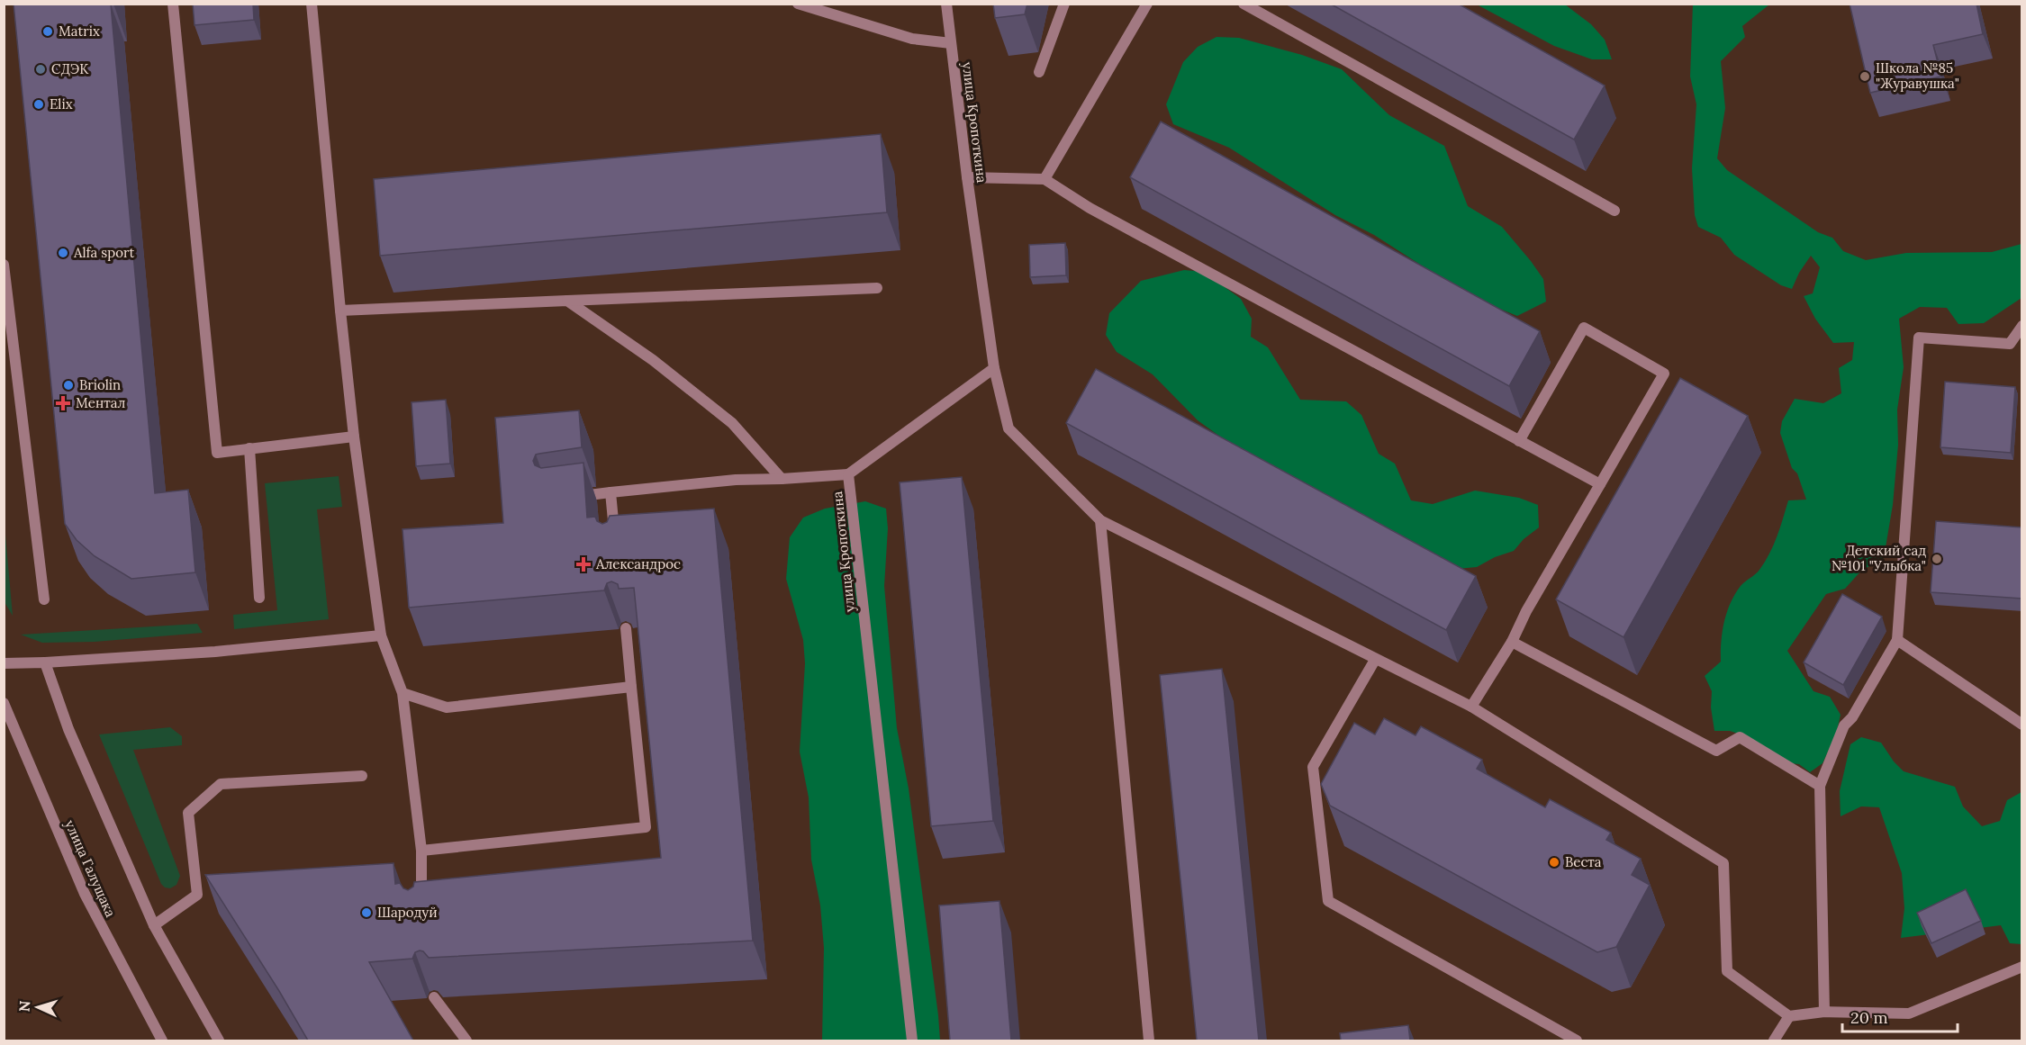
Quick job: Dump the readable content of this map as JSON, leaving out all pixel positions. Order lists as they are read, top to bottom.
{
  "streets": {
    "street": ["улица Кропоткина", "улица Галущака"]
  },
  "places": {
    "other": [
      "Matrix",
      "СДЭК",
      "Школа №85 \"Журавушка\"",
      "Elix",
      "Alfa sport",
      "Briolin",
      "Детский сад №101 \"Улыбка\"",
      "Веста",
      "Шародуй"
    ],
    "health": ["Ментал", "Александрос"]
  },
  "scale_bar": "20 m",
  "north": "left"
}
